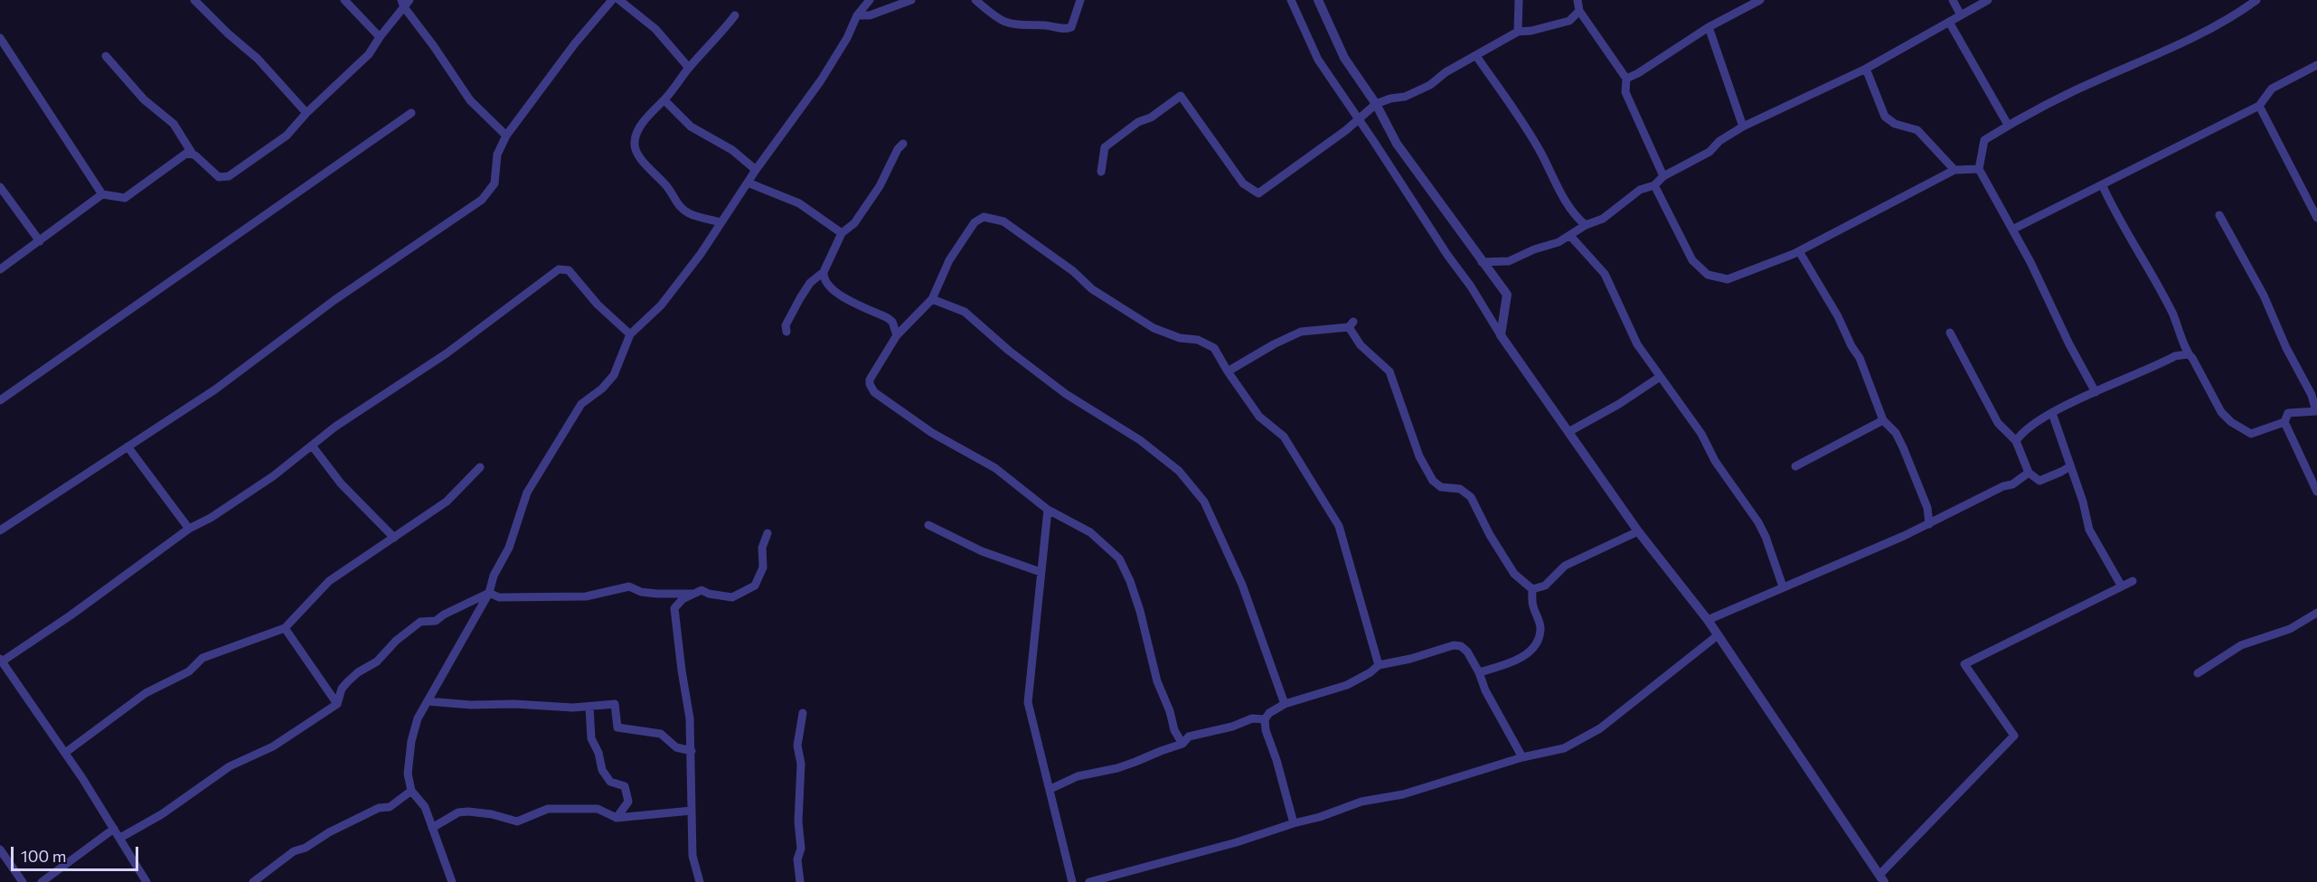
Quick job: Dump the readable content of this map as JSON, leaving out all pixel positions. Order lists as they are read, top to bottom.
{
  "scale_bar": "100 m"
}
